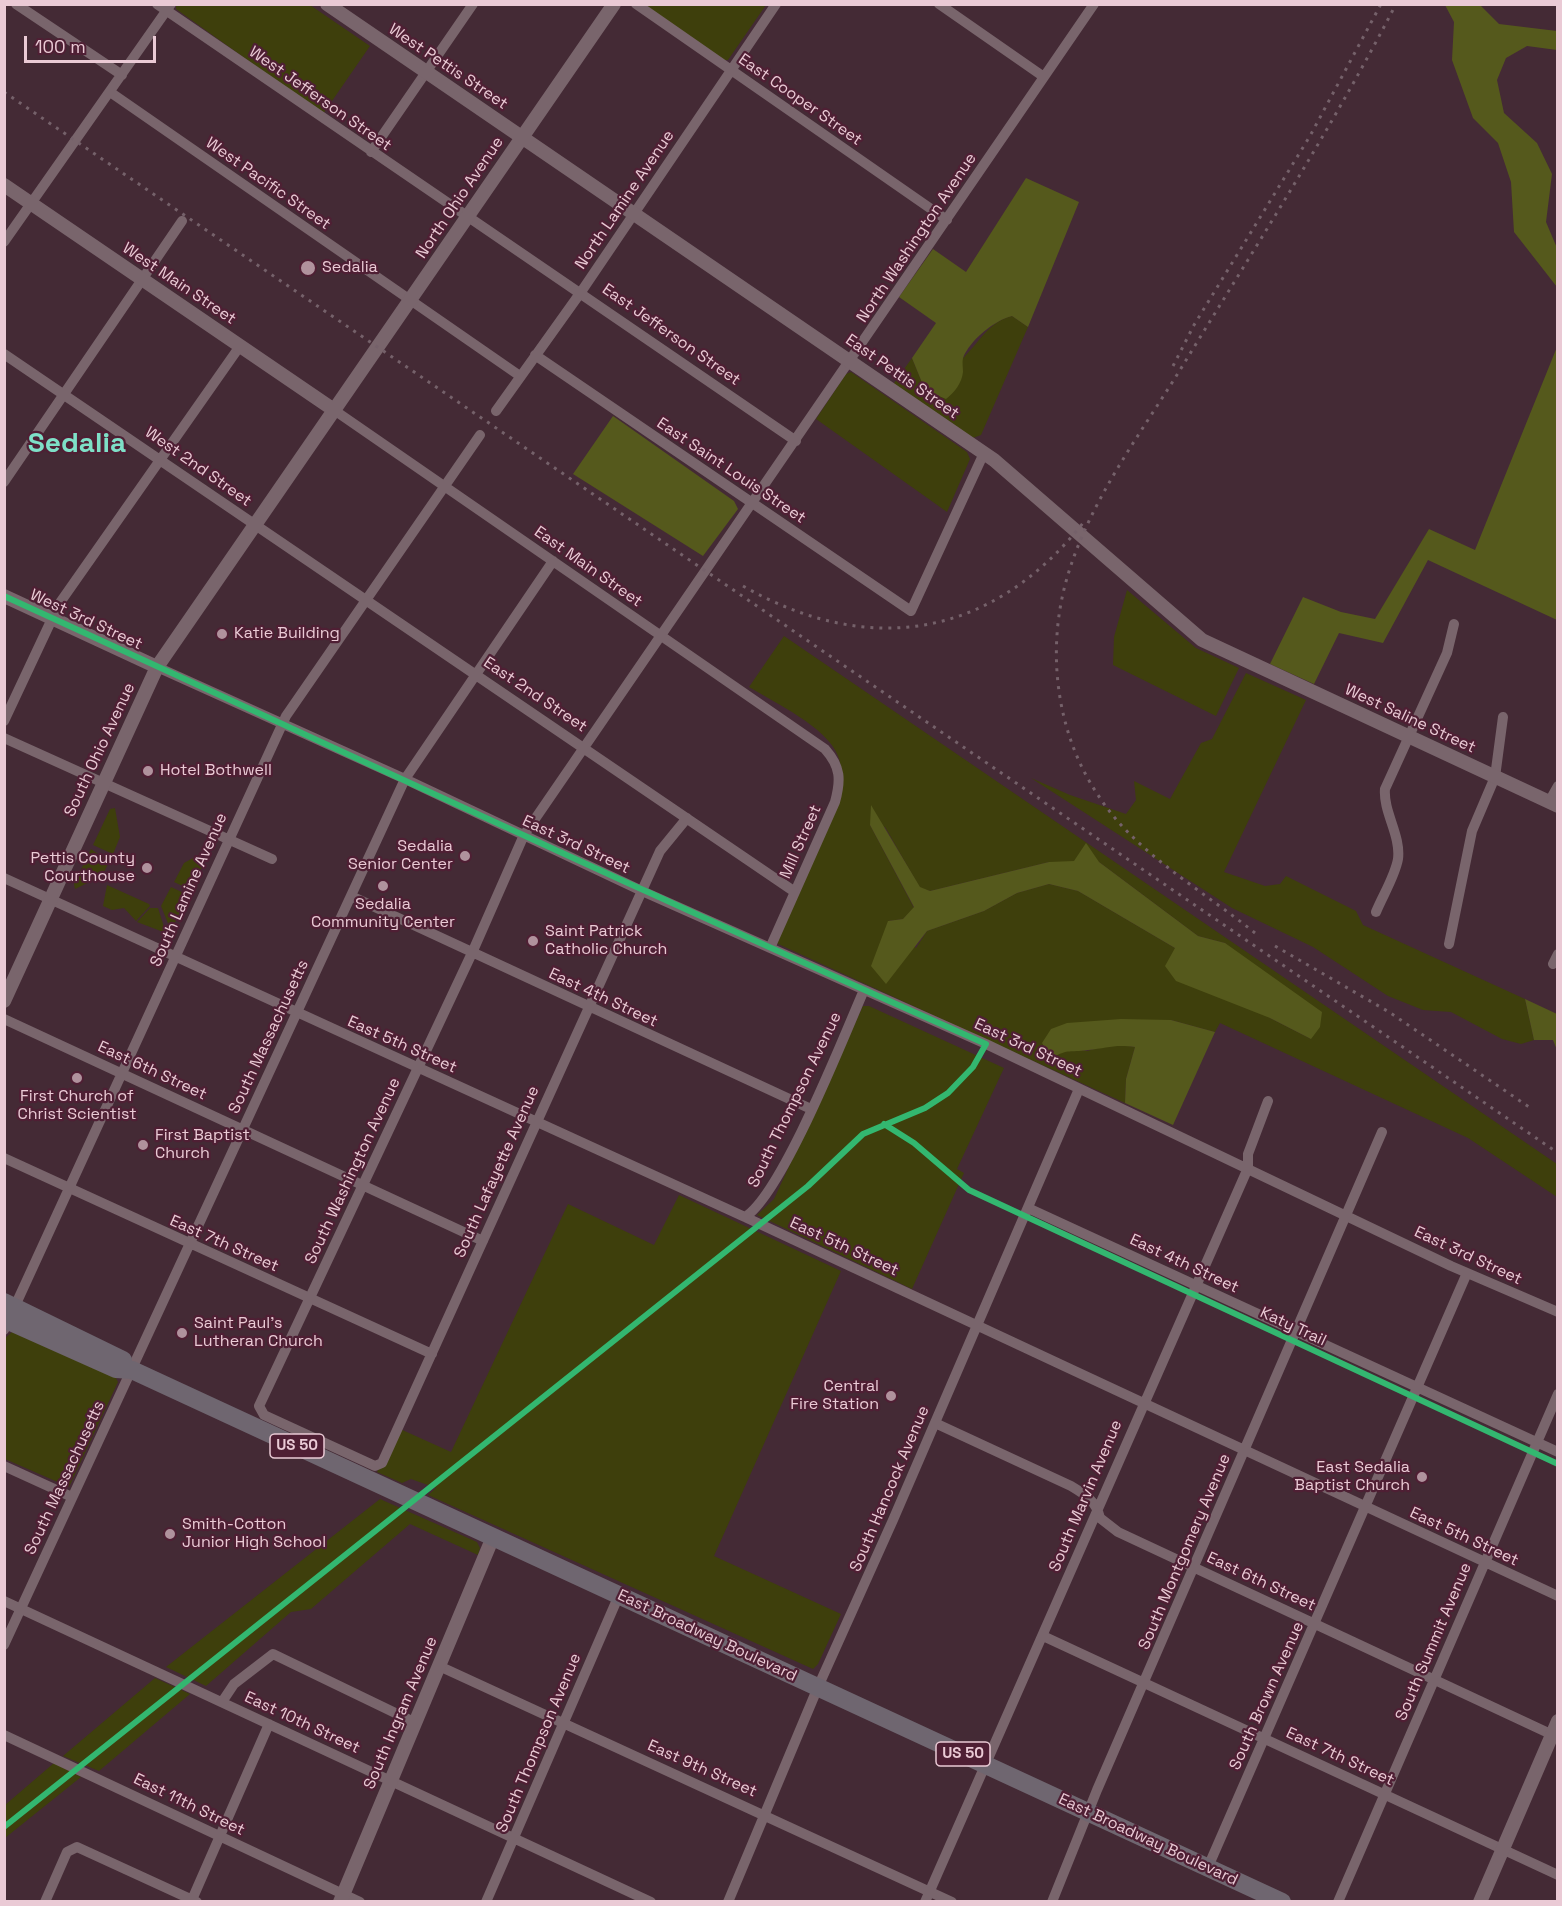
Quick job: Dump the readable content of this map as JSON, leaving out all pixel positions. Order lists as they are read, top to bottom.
{
  "streets": {
    "highway": ["US 50", "East Broadway Boulevard"],
    "main road": [
      "West Pettis Street",
      "North Ohio Avenue",
      "West Main Street",
      "East Pettis Street",
      "West 3rd Street",
      "West Saline Street",
      "South Ohio Avenue",
      "South Ingram Avenue"
    ],
    "street": [
      "West Jefferson Street",
      "East Cooper Street",
      "West Pacific Street",
      "North Lamine Avenue",
      "North Washington Avenue",
      "East Jefferson Street",
      "West 2nd Street",
      "East Saint Louis Street",
      "East Main Street",
      "East 2nd Street",
      "Mill Street",
      "East 3rd Street",
      "South Lamine Avenue",
      "East 4th Street",
      "South Massachusetts",
      "East 5th Street",
      "East 6th Street",
      "South Thompson Avenue",
      "South Washington Avenue",
      "South Lafayette Avenue",
      "East 7th Street",
      "South Hancock Avenue",
      "South Marvin Avenue",
      "South Montgomery Avenue",
      "South Summit Avenue",
      "South Brown Avenue",
      "East 10th Street",
      "East 9th Street",
      "East 11th Street"
    ],
    "cycle path": ["Katy Trail"]
  },
  "crossings": [
    ["West Pettis Street", "North Ohio Avenue"],
    ["West Pettis Street", "East Pettis Street"],
    ["West Jefferson Street", "North Ohio Avenue"],
    ["West Jefferson Street", "East Jefferson Street"],
    ["East Cooper Street", "North Lamine Avenue"],
    ["East Cooper Street", "North Washington Avenue"],
    ["West Pacific Street", "North Ohio Avenue"],
    ["West Pacific Street", "North Lamine Avenue"],
    ["North Ohio Avenue", "West Main Street"],
    ["North Ohio Avenue", "East Jefferson Street"],
    ["North Ohio Avenue", "East Pettis Street"],
    ["North Ohio Avenue", "East Main Street"],
    ["North Ohio Avenue", "South Ohio Avenue"],
    ["North Lamine Avenue", "East Jefferson Street"],
    ["North Lamine Avenue", "East Pettis Street"],
    ["North Lamine Avenue", "East Saint Louis Street"],
    ["North Washington Avenue", "East Jefferson Street"],
    ["North Washington Avenue", "East Pettis Street"],
    ["North Washington Avenue", "East Saint Louis Street"],
    ["North Washington Avenue", "East Main Street"],
    ["North Washington Avenue", "South Washington Avenue"],
    ["West Main Street", "East Main Street"],
    ["West Main Street", "South Ohio Avenue"],
    ["East Pettis Street", "East Saint Louis Street"],
    ["East Pettis Street", "West Saline Street"],
    ["West 2nd Street", "East 2nd Street"],
    ["West 2nd Street", "South Ohio Avenue"],
    ["East Main Street", "South Ohio Avenue"],
    ["East Main Street", "Mill Street"],
    ["East Main Street", "South Lamine Avenue"],
    ["East Main Street", "South Massachusetts"],
    ["East Main Street", "South Washington Avenue"],
    ["West 3rd Street", "South Ohio Avenue"],
    ["West 3rd Street", "East 3rd Street"],
    ["East 2nd Street", "South Ohio Avenue"],
    ["East 2nd Street", "Mill Street"],
    ["East 2nd Street", "South Lamine Avenue"],
    ["East 2nd Street", "South Massachusetts"],
    ["East 2nd Street", "South Washington Avenue"],
    ["East 2nd Street", "South Lafayette Avenue"],
    ["South Ohio Avenue", "East 3rd Street"],
    ["South Ohio Avenue", "East 5th Street"],
    ["Mill Street", "East 3rd Street"],
    ["East 3rd Street", "South Lamine Avenue"],
    ["East 3rd Street", "South Massachusetts"],
    ["East 3rd Street", "South Thompson Avenue"],
    ["East 3rd Street", "South Washington Avenue"],
    ["East 3rd Street", "South Lafayette Avenue"],
    ["East 3rd Street", "South Hancock Avenue"],
    ["East 3rd Street", "South Marvin Avenue"],
    ["East 3rd Street", "South Montgomery Avenue"],
    ["East 3rd Street", "South Brown Avenue"],
    ["South Lamine Avenue", "East 5th Street"],
    ["South Lamine Avenue", "East 6th Street"],
    ["South Lamine Avenue", "East 7th Street"],
    ["South Lamine Avenue", "East Broadway Boulevard"],
    ["East 4th Street", "South Massachusetts"],
    ["East 4th Street", "South Thompson Avenue"],
    ["East 4th Street", "South Washington Avenue"],
    ["East 4th Street", "South Lafayette Avenue"],
    ["East 4th Street", "South Hancock Avenue"],
    ["East 4th Street", "South Marvin Avenue"],
    ["East 4th Street", "South Montgomery Avenue"],
    ["East 4th Street", "South Summit Avenue"],
    ["East 4th Street", "South Brown Avenue"],
    ["South Massachusetts", "East 5th Street"],
    ["South Massachusetts", "East 6th Street"],
    ["South Massachusetts", "East 7th Street"],
    ["South Massachusetts", "East Broadway Boulevard"],
    ["South Massachusetts", "East 10th Street"],
    ["East 5th Street", "South Thompson Avenue"],
    ["East 5th Street", "South Washington Avenue"],
    ["East 5th Street", "South Lafayette Avenue"],
    ["East 5th Street", "South Hancock Avenue"],
    ["East 5th Street", "South Marvin Avenue"],
    ["East 5th Street", "South Montgomery Avenue"],
    ["East 5th Street", "South Summit Avenue"],
    ["East 5th Street", "South Brown Avenue"],
    ["East 6th Street", "South Washington Avenue"],
    ["East 6th Street", "South Lafayette Avenue"],
    ["East 6th Street", "South Hancock Avenue"],
    ["East 6th Street", "South Marvin Avenue"],
    ["East 6th Street", "South Montgomery Avenue"],
    ["East 6th Street", "South Summit Avenue"],
    ["East 6th Street", "South Brown Avenue"],
    ["South Thompson Avenue", "East Broadway Boulevard"],
    ["South Thompson Avenue", "East 10th Street"],
    ["South Thompson Avenue", "East 9th Street"],
    ["South Washington Avenue", "South Lafayette Avenue"],
    ["South Washington Avenue", "East 7th Street"],
    ["South Lafayette Avenue", "East 7th Street"],
    ["East 7th Street", "South Marvin Avenue"],
    ["East 7th Street", "South Montgomery Avenue"],
    ["East 7th Street", "South Summit Avenue"],
    ["East 7th Street", "South Brown Avenue"],
    ["South Hancock Avenue", "East Broadway Boulevard"],
    ["South Hancock Avenue", "East 9th Street"],
    ["South Marvin Avenue", "East Broadway Boulevard"],
    ["South Marvin Avenue", "East 9th Street"],
    ["South Montgomery Avenue", "East Broadway Boulevard"],
    ["East Broadway Boulevard", "South Brown Avenue"],
    ["East Broadway Boulevard", "South Ingram Avenue"],
    ["South Ingram Avenue", "East 10th Street"],
    ["South Ingram Avenue", "East 9th Street"],
    ["South Ingram Avenue", "East 11th Street"]
  ],
  "districts": ["Sedalia"],
  "places": [
    "Sedalia",
    "Katie Building",
    "Hotel Bothwell",
    "Sedalia Senior Center",
    "Pettis County Courthouse",
    "Sedalia Community Center",
    "Saint Patrick Catholic Church",
    "First Church of Christ Scientist",
    "First Baptist Church",
    "Saint Paul's Lutheran Church",
    "Central Fire Station",
    "East Sedalia Baptist Church",
    "Smith-Cotton Junior High School"
  ],
  "scale_bar": "100 m"
}
